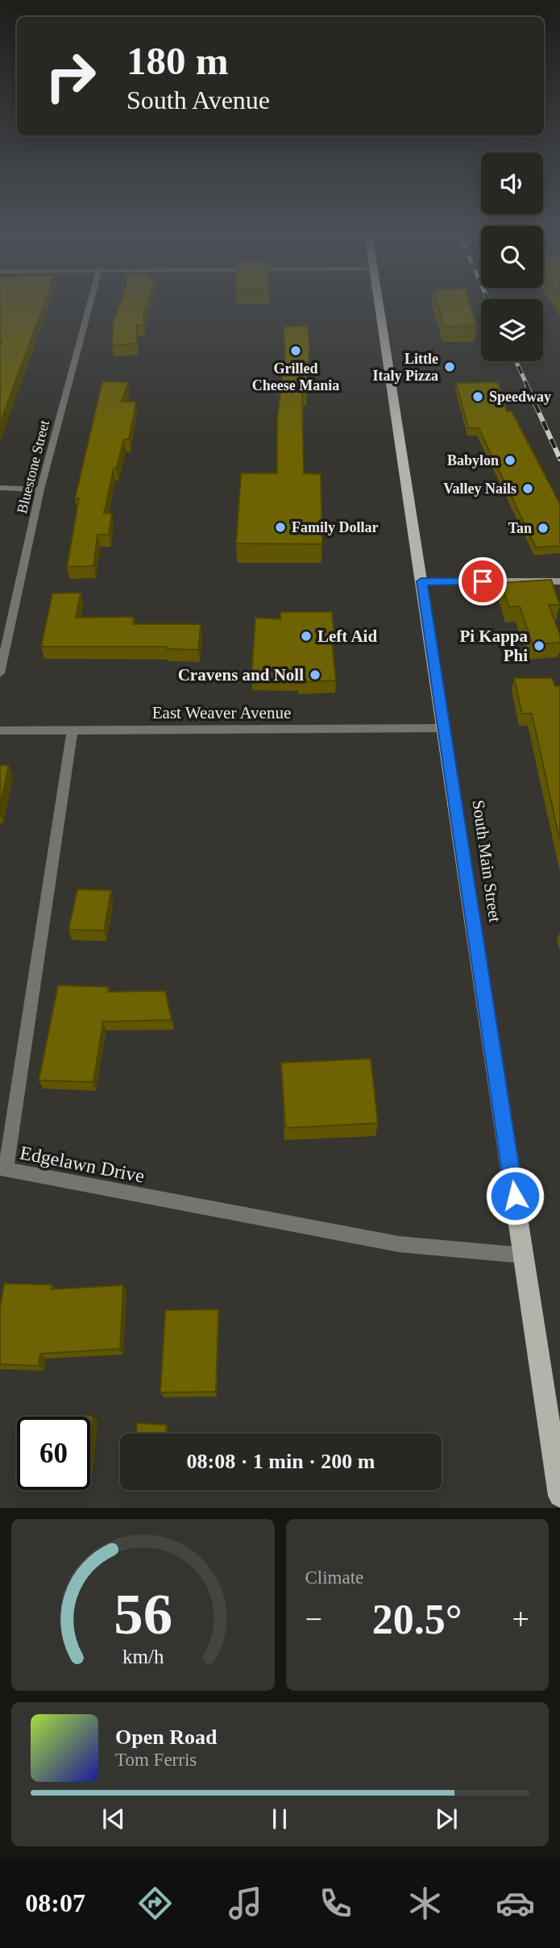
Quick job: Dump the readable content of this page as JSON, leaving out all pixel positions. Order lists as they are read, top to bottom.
{
  "streets": {
    "main road": ["South Main Street"],
    "street": ["Bluestone Street", "East Weaver Avenue", "Edgelawn Drive"]
  },
  "crossings": [
    ["East Weaver Avenue", "South Main Street"],
    ["East Weaver Avenue", "Edgelawn Drive"],
    ["South Main Street", "Edgelawn Drive"]
  ],
  "places": [
    "Grilled Cheese Mania",
    "Little Italy Pizza",
    "Speedway",
    "Babylon",
    "Valley Nails",
    "Family Dollar",
    "Tan",
    "Left Aid",
    "Pi Kappa Phi",
    "Cravens and Noll"
  ],
  "page": {
    "turn": ["180 m", "South Avenue"],
    "limit": "60",
    "trip": "08:08 · 1 min · 200 m",
    "tile": "Climate",
    "heat": ["−", "20.5°", "+"],
    "song": ["Open Road", "Tom Ferris"],
    "tabs": "08:07",
    "gauge": ["56", "km/h"]
  }
}
